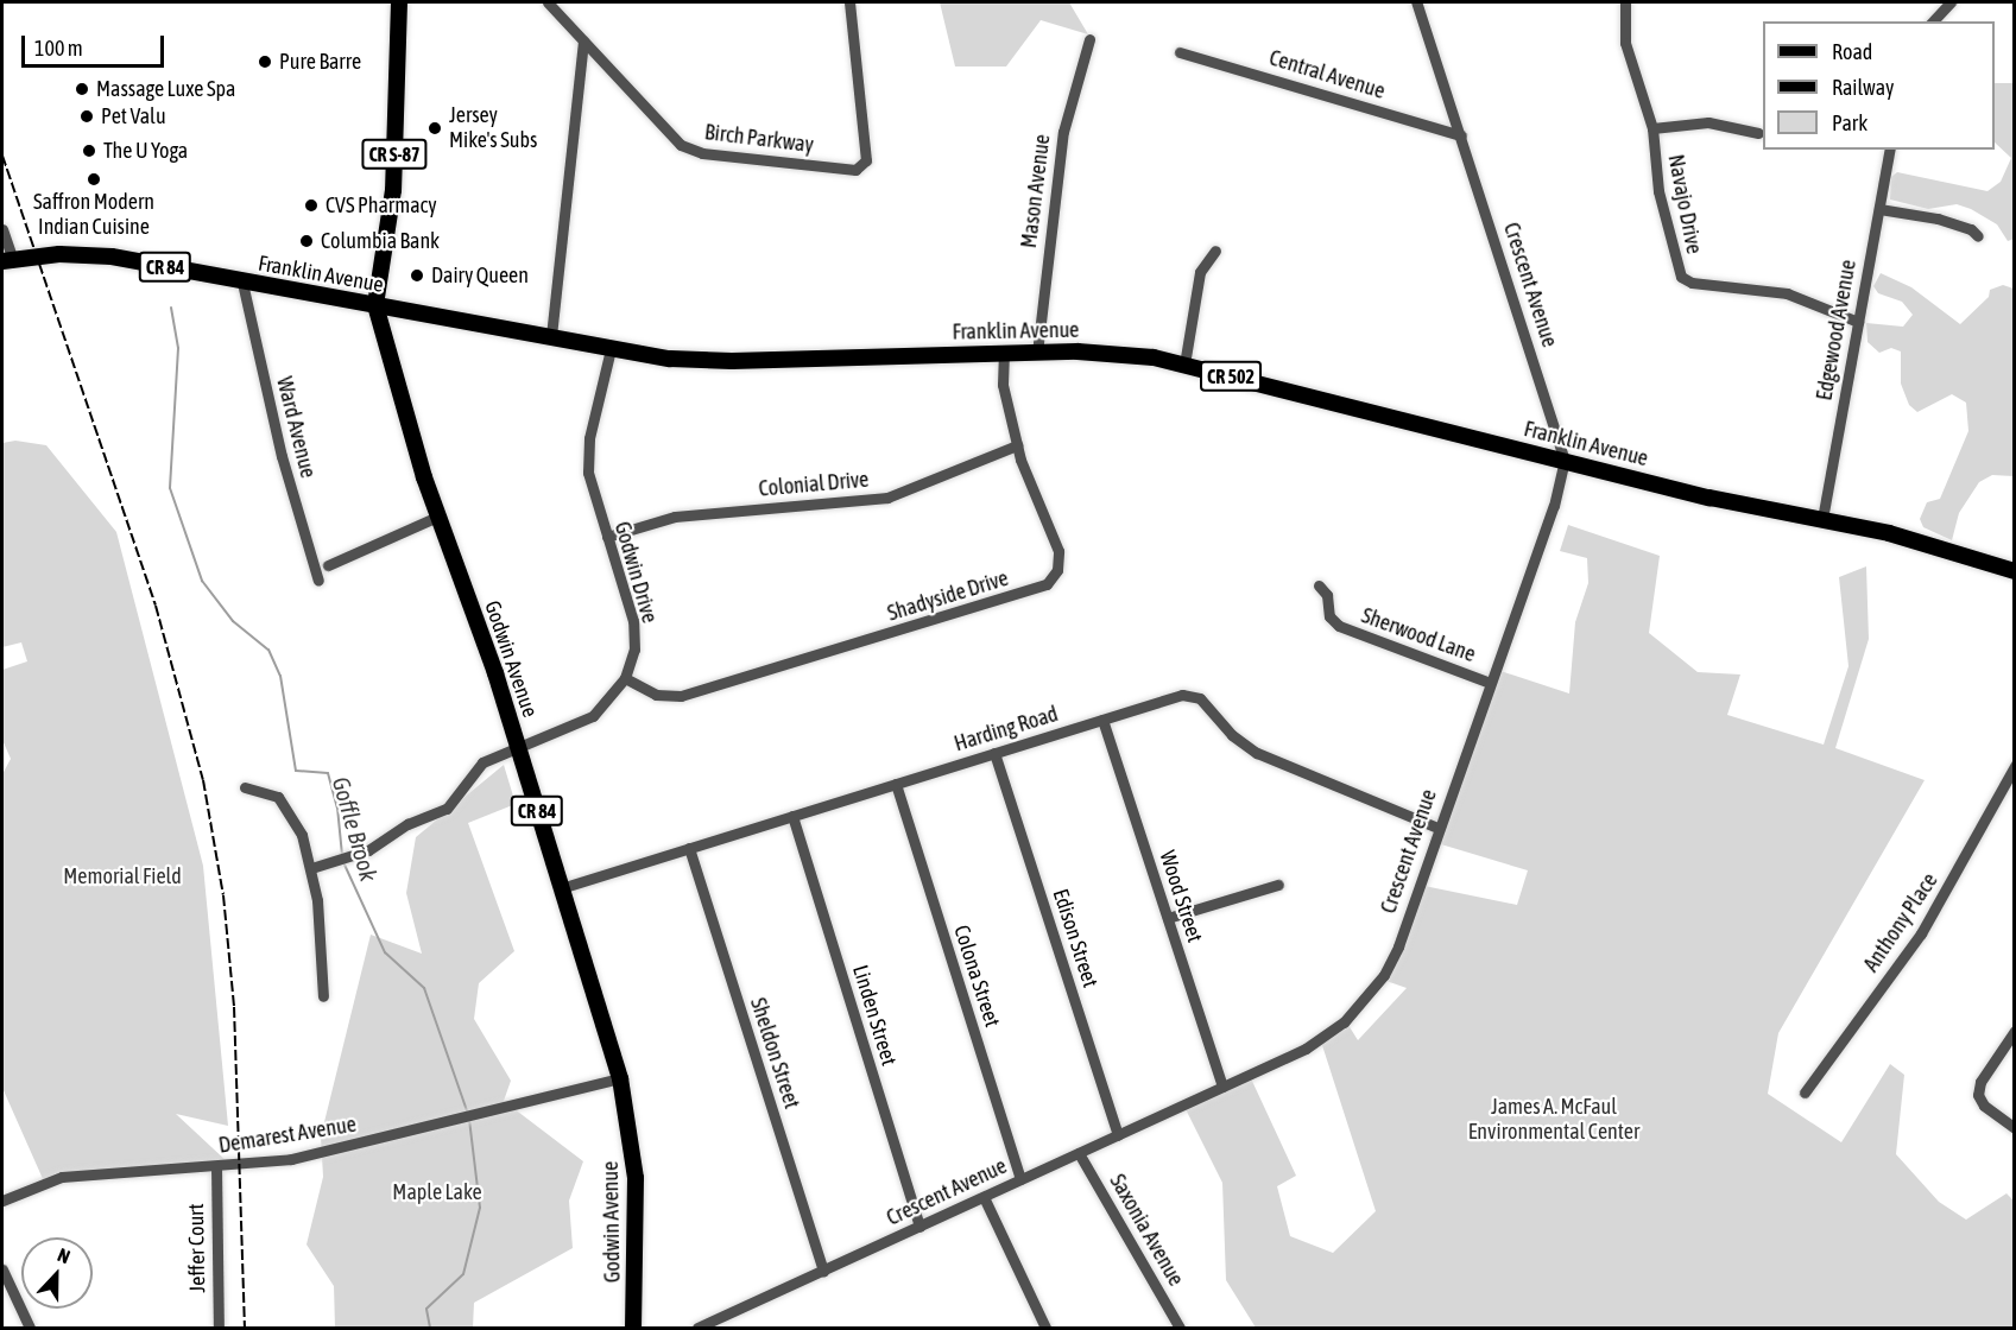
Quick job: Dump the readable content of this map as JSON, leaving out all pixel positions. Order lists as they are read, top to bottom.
{
  "streets": {
    "main road": [
      "CR S-87",
      "CR 84",
      "Franklin Avenue",
      "CR 502",
      "Godwin Avenue"
    ],
    "street": [
      "Central Avenue",
      "Birch Parkway",
      "Mason Avenue",
      "Navajo Drive",
      "Crescent Avenue",
      "Edgewood Avenue",
      "Ward Avenue",
      "Colonial Drive",
      "Godwin Drive",
      "Shadyside Drive",
      "Sherwood Lane",
      "Harding Road",
      "Wood Street",
      "Anthony Place",
      "Edison Street",
      "Colona Street",
      "Linden Street",
      "Sheldon Street",
      "Demarest Avenue",
      "Saxonia Avenue",
      "Jeffer Court"
    ]
  },
  "crossings": [
    ["Central Avenue", "Crescent Avenue"],
    ["Mason Avenue", "Franklin Avenue"],
    ["Navajo Drive", "Edgewood Avenue"],
    ["Franklin Avenue", "Crescent Avenue"],
    ["Franklin Avenue", "Edgewood Avenue"],
    ["Franklin Avenue", "Ward Avenue"],
    ["Franklin Avenue", "Godwin Drive"],
    ["Franklin Avenue", "Shadyside Drive"],
    ["Franklin Avenue", "Godwin Avenue"],
    ["Crescent Avenue", "Sherwood Lane"],
    ["Crescent Avenue", "Harding Road"],
    ["Crescent Avenue", "Wood Street"],
    ["Crescent Avenue", "Edison Street"],
    ["Crescent Avenue", "Colona Street"],
    ["Crescent Avenue", "Linden Street"],
    ["Crescent Avenue", "Sheldon Street"],
    ["Crescent Avenue", "Saxonia Avenue"],
    ["Colonial Drive", "Godwin Drive"],
    ["Colonial Drive", "Shadyside Drive"],
    ["Godwin Drive", "Shadyside Drive"],
    ["Godwin Drive", "Godwin Avenue"],
    ["Godwin Avenue", "Harding Road"],
    ["Godwin Avenue", "Demarest Avenue"],
    ["Harding Road", "Wood Street"],
    ["Harding Road", "Edison Street"],
    ["Harding Road", "Colona Street"],
    ["Harding Road", "Linden Street"],
    ["Harding Road", "Sheldon Street"],
    ["Demarest Avenue", "Jeffer Court"]
  ],
  "water": ["Goffle Brook"],
  "parks": ["Memorial Field", "James A. McFaul Environmental Center", "Maple Lake"],
  "places": [
    "Pure Barre",
    "Massage Luxe Spa",
    "Pet Valu",
    "Jersey Mike's Subs",
    "The U Yoga",
    "Saffron Modern Indian Cuisine",
    "CVS Pharmacy",
    "Columbia Bank",
    "Dairy Queen"
  ],
  "legend": ["Road", "Railway", "Park"],
  "scale_bar": "100 m",
  "north": "top"
}
